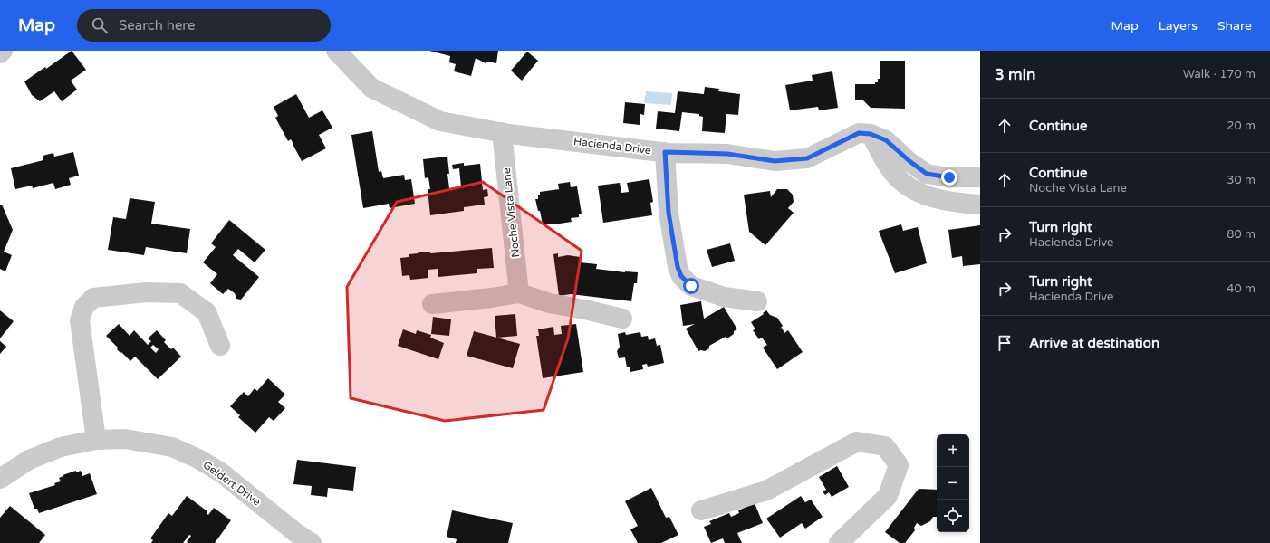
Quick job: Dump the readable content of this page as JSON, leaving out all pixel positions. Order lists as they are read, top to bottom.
{
  "streets": {
    "street": ["Hacienda Drive", "Noche Vista Lane", "Geldert Drive"]
  },
  "crossings": [
    ["Hacienda Drive", "Noche Vista Lane"]
  ],
  "page": {
    "header": "Map",
    "search": "Search here",
    "nav": ["Map", "Layers", "Share"],
    "heading": ["3 min", "Walk · 170 m"],
    "list": [
      ["Continue", "20 m"],
      ["Continue", "Noche Vista Lane", "30 m"],
      ["Turn right", "Hacienda Drive", "80 m"],
      ["Turn right", "Hacienda Drive", "40 m"],
      "Arrive at destination"
    ],
    "map_buttons": ["+", "−"]
  }
}
